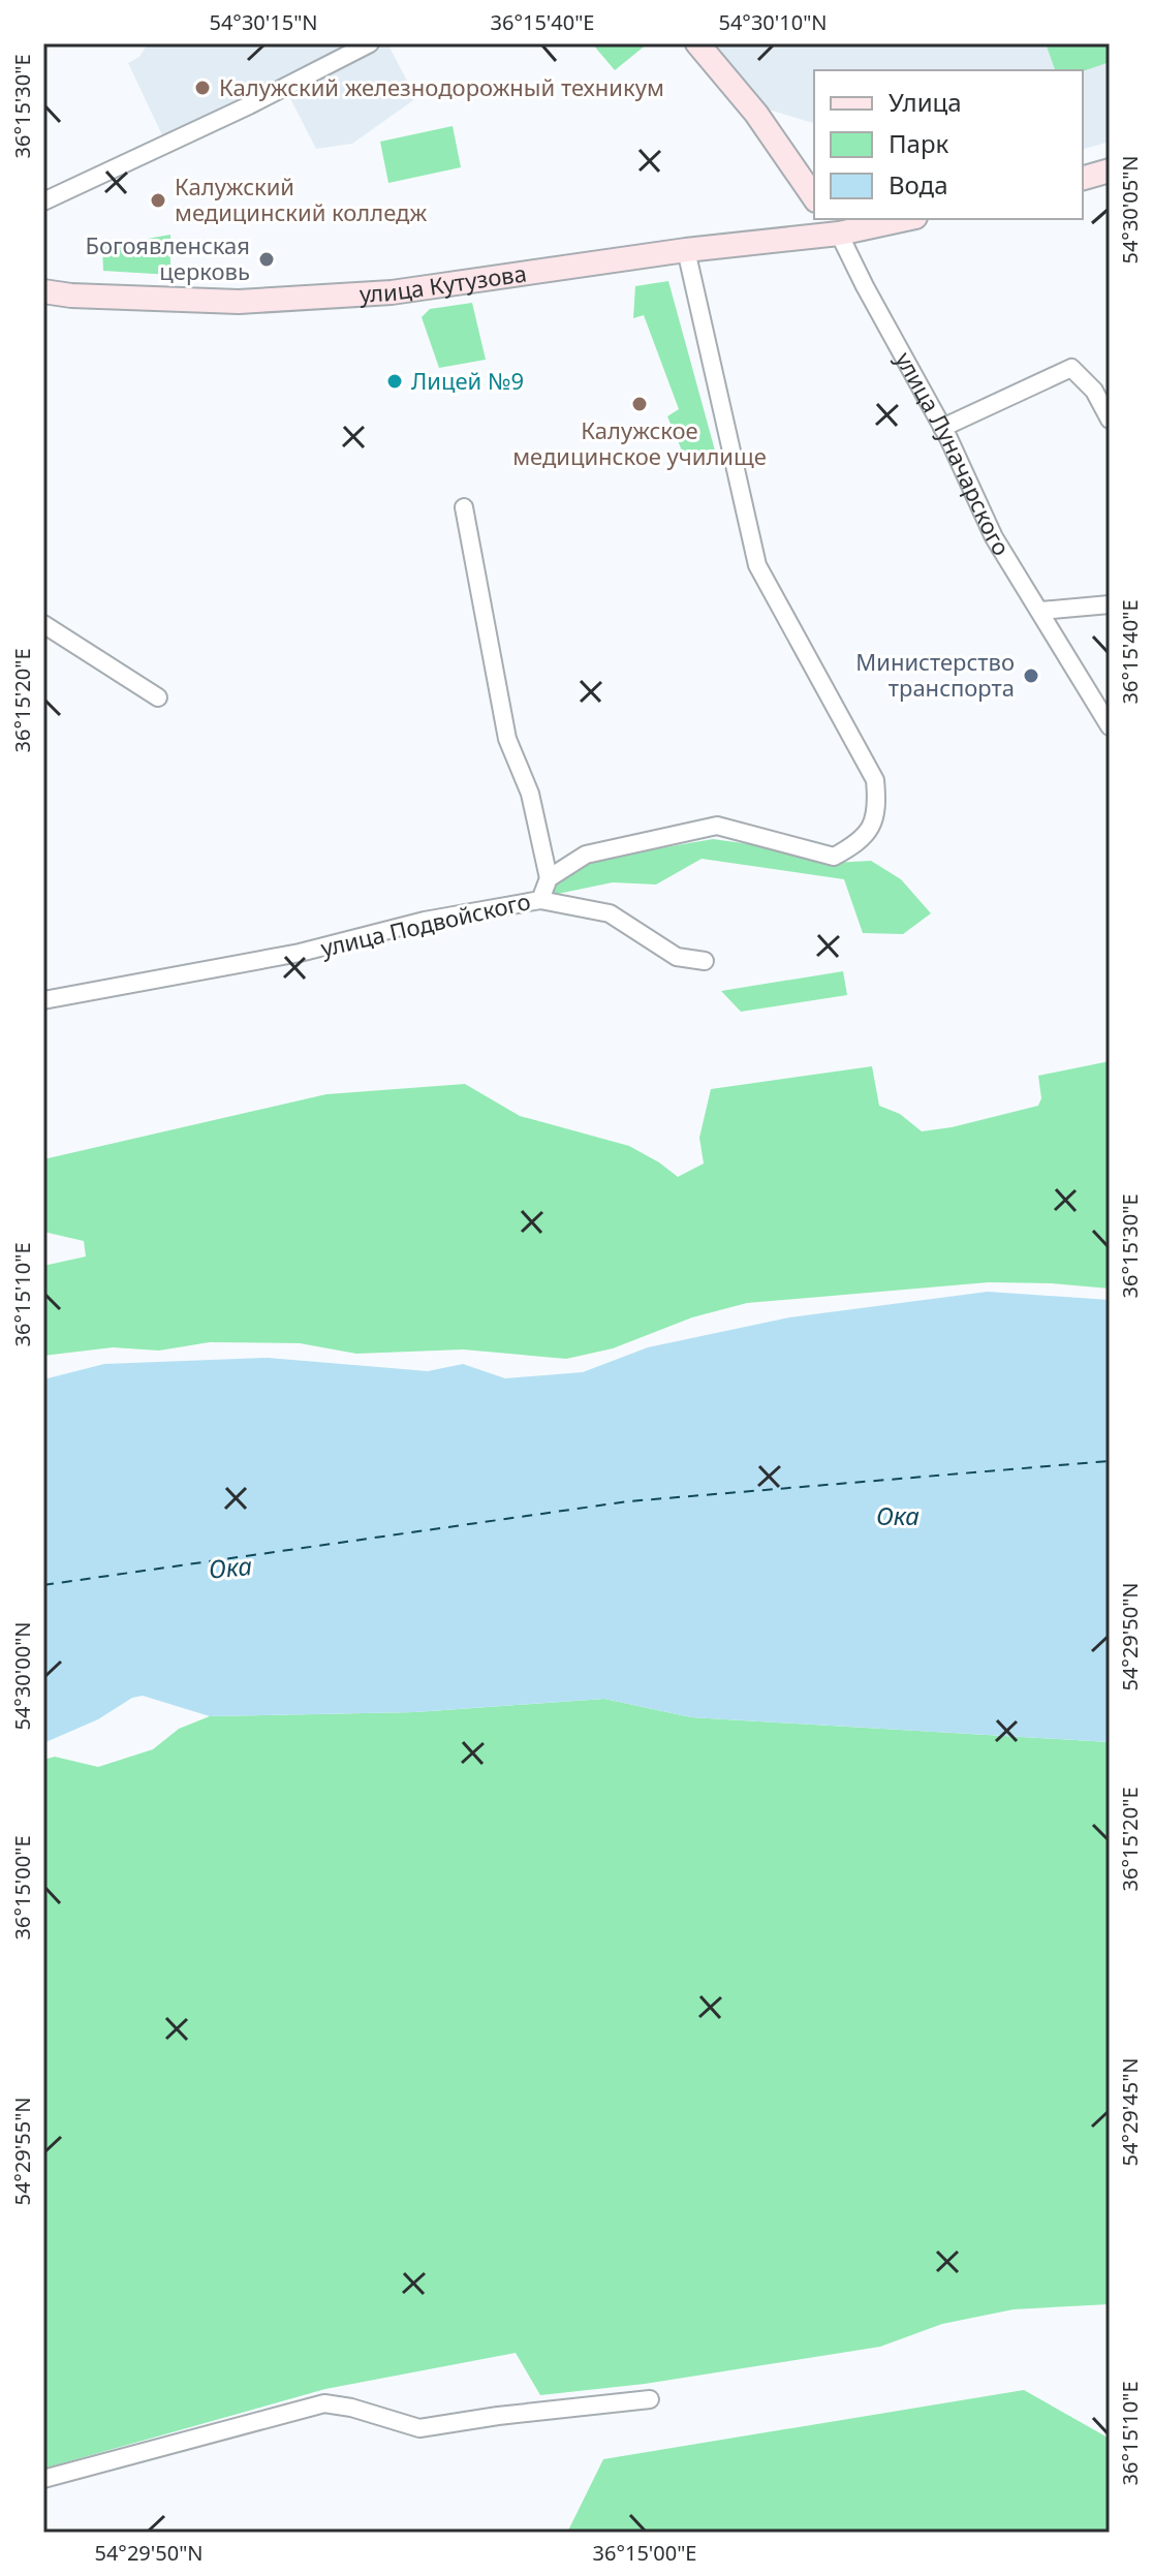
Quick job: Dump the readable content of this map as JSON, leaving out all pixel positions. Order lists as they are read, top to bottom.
{
  "streets": {
    "main road": ["улица Кутузова"],
    "street": ["улица Луначарского", "улица Подвойского"]
  },
  "crossings": [
    ["улица Кутузова", "улица Луначарского"],
    ["улица Кутузова", "улица Подвойского"]
  ],
  "water": ["Ока"],
  "places": [
    "Калужский железнодорожный техникум",
    "Калужский медицинский колледж",
    "Богоявленская церковь",
    "Лицей №9",
    "Калужское медицинское училище",
    "Министерство транспорта"
  ],
  "legend": ["Улица", "Парк", "Вода"],
  "coordinates": [
    "54°30'15\"N",
    "36°15'40\"E",
    "54°30'10\"N",
    "36°15'30\"E",
    "54°30'05\"N",
    "36°15'20\"E",
    "36°15'10\"E",
    "54°29'50\"N",
    "54°30'00\"N",
    "36°15'00\"E",
    "54°29'45\"N",
    "54°29'55\"N"
  ]
}
